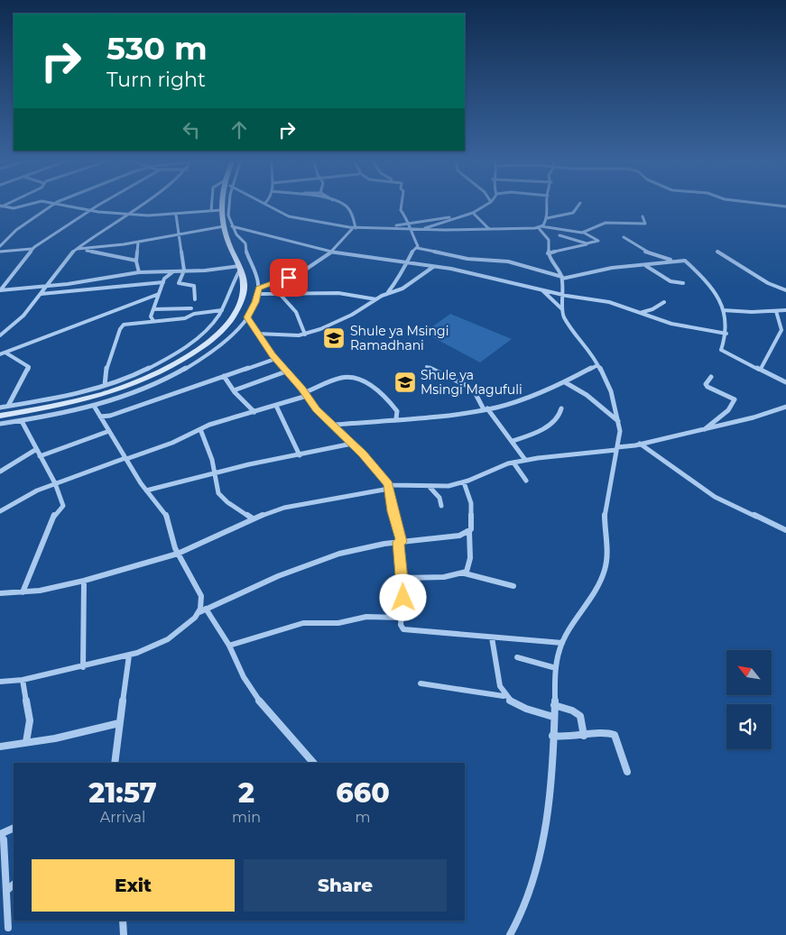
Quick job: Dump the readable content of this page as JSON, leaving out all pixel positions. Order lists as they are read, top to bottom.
{
  "places": {
    "school or university": ["Shule ya Msingi Ramadhani", "Shule ya Msingi Magufuli"]
  },
  "north": "top left",
  "page": {
    "turn": ["530 m", "Turn right"],
    "eta": [
      "21:57",
      "Arrival",
      "2",
      "min",
      "660",
      "m"
    ],
    "buttons": ["Exit", "Share"]
  }
}
